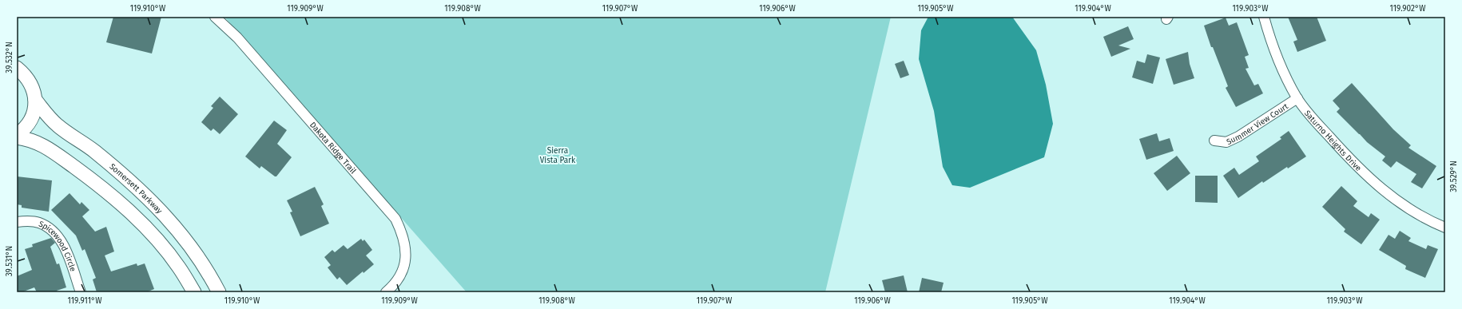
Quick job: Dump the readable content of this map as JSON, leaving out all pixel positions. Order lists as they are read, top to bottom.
{
  "streets": {
    "main road": ["Somersett Parkway"],
    "street": [
      "Summer View Court",
      "Saturno Heights Drive",
      "Dakota Ridge Trail",
      "Spicewood Circle"
    ]
  },
  "crossings": [
    ["Summer View Court", "Saturno Heights Drive"]
  ],
  "parks": ["Sierra Vista Park"],
  "coordinates": [
    "119.910°W",
    "119.909°W",
    "119.908°W",
    "119.907°W",
    "119.906°W",
    "119.905°W",
    "119.904°W",
    "119.903°W",
    "119.902°W",
    "39.532°N",
    "39.529°N",
    "39.531°N",
    "119.911°W"
  ]
}
